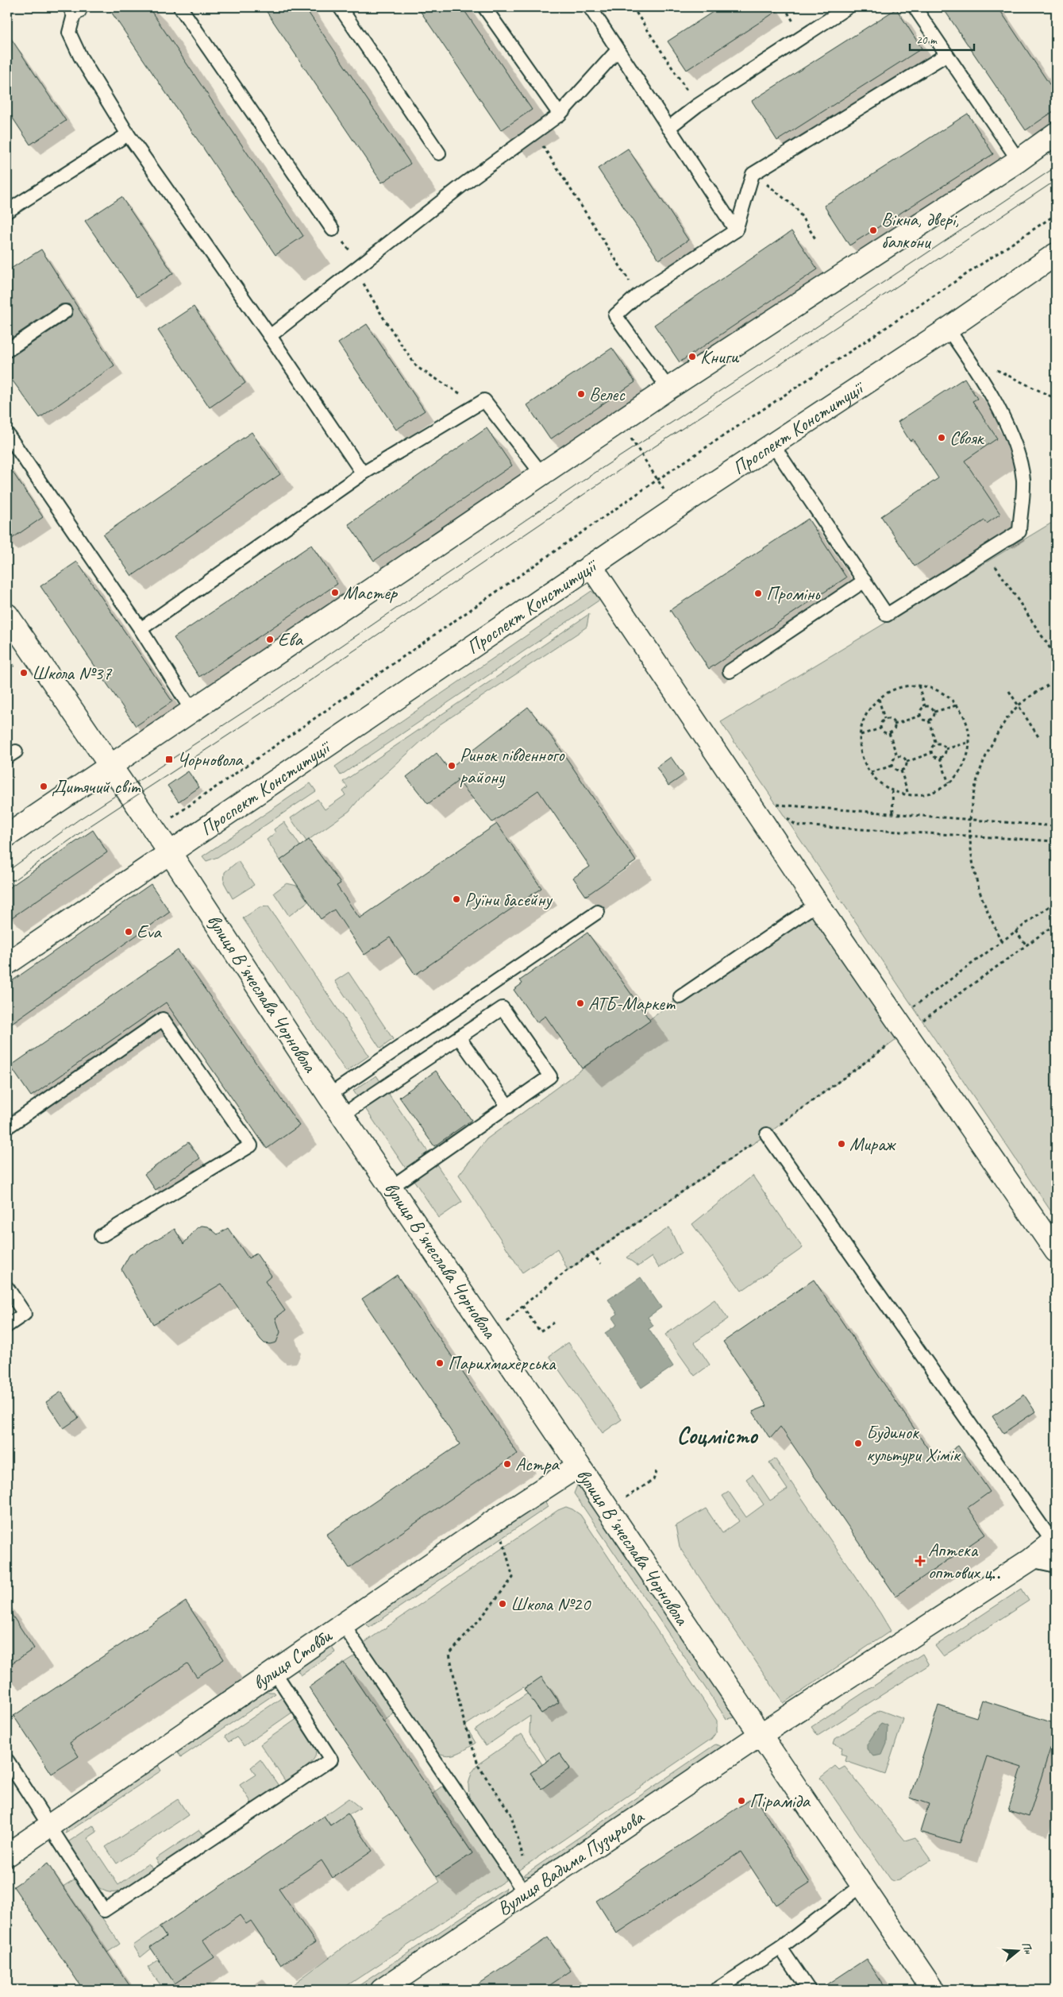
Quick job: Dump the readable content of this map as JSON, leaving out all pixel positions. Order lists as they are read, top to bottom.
{
  "streets": {
    "street": [
      "Проспект Конституції",
      "вулиця Вʼячеслава Чорновола",
      "вулиця Стовби",
      "Вулиця Вадима Пузирьова"
    ]
  },
  "crossings": [
    ["Проспект Конституції", "вулиця Вʼячеслава Чорновола"],
    ["вулиця Вʼячеслава Чорновола", "вулиця Стовби"],
    ["вулиця Вʼячеслава Чорновола", "Вулиця Вадима Пузирьова"]
  ],
  "districts": ["Соцмісто"],
  "places": {
    "other": [
      "Вікна, двері, балкони",
      "Книги",
      "Велес",
      "Свояк",
      "Мастер",
      "Промінь",
      "Ева",
      "Школа №37",
      "Ринок південного району",
      "Дитячий світ",
      "Руїни басейну",
      "Eva",
      "АТБ-Маркет",
      "Мираж",
      "Парихмахерська",
      "Будинок культури Хімік",
      "Астра",
      "Школа №20",
      "Піраміда"
    ],
    "transit": ["Чорновола"],
    "health": ["Аптека оптових ц‥"]
  },
  "scale_bar": "20 m",
  "north": "right"
}
